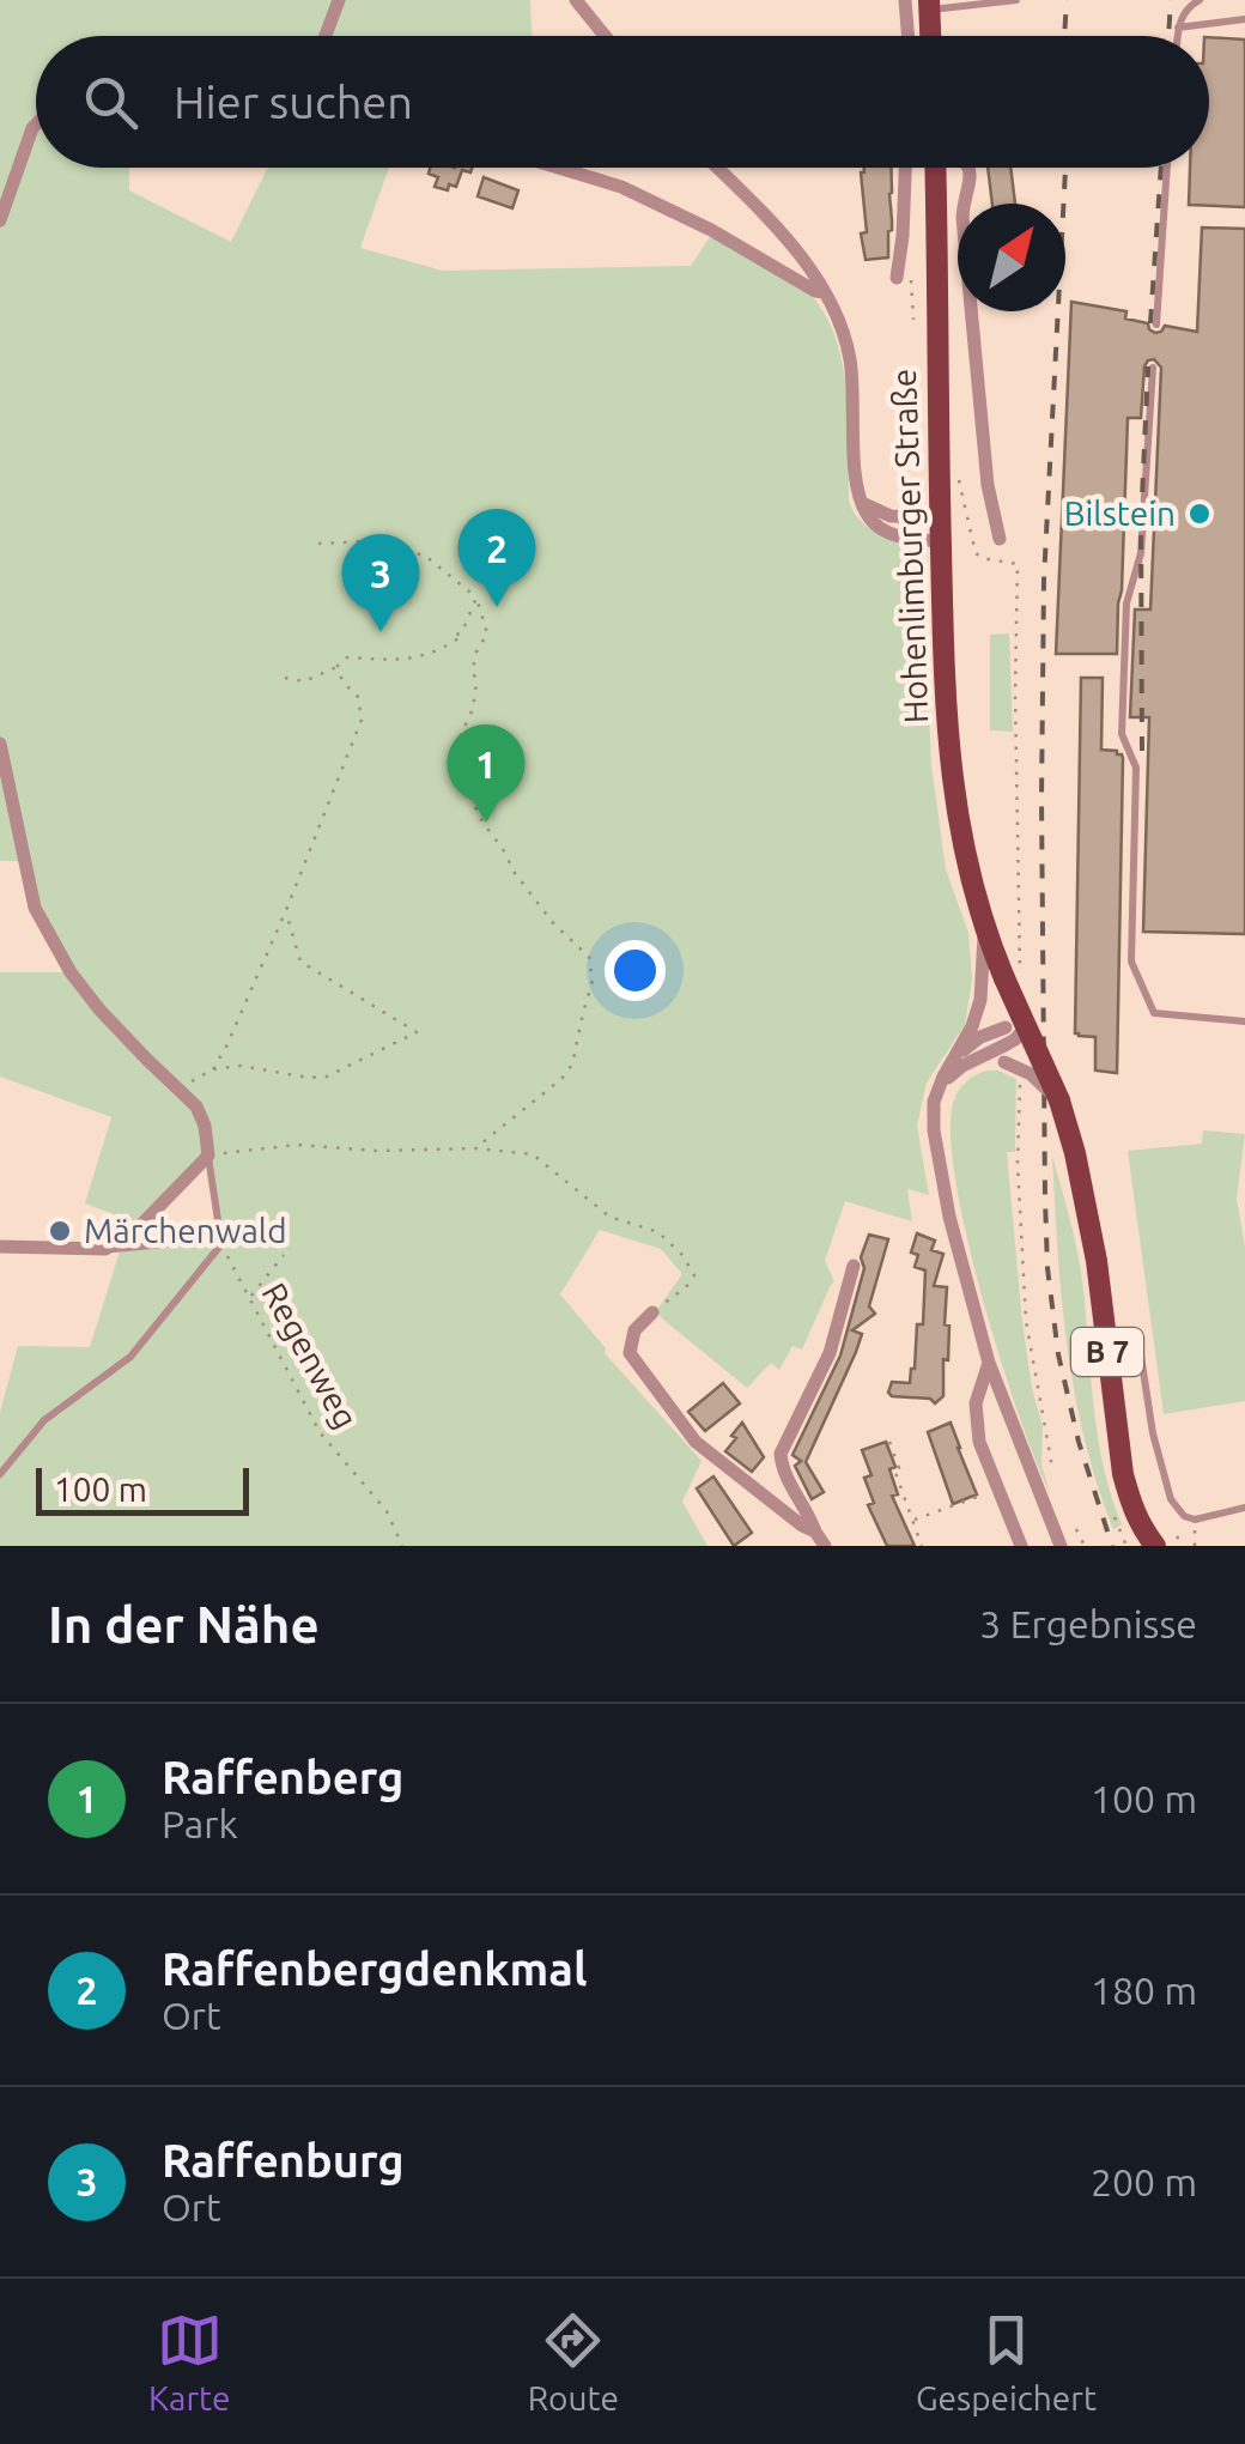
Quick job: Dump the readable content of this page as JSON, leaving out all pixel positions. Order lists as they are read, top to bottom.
{
  "streets": {
    "main road": ["Hohenlimburger Straße", "B 7"],
    "path": ["Regenweg"]
  },
  "places": ["Bilstein", "Märchenwald"],
  "scale_bar": "100 m",
  "north": "top right",
  "page": {
    "search": "Hier suchen",
    "pins": ["2", "3", "1"],
    "scale": "100 m",
    "heading": ["In der Nähe", "3 Ergebnisse"],
    "list": [
      {
        "mark": "1",
        "name": "Raffenberg",
        "note": "Park",
        "value": "100 m"
      },
      {
        "mark": "2",
        "name": "Raffenbergdenkmal",
        "note": "Ort",
        "value": "180 m"
      },
      {
        "mark": "3",
        "name": "Raffenburg",
        "note": "Ort",
        "value": "200 m"
      }
    ],
    "nav": ["Karte", "Route", "Gespeichert"]
  }
}
